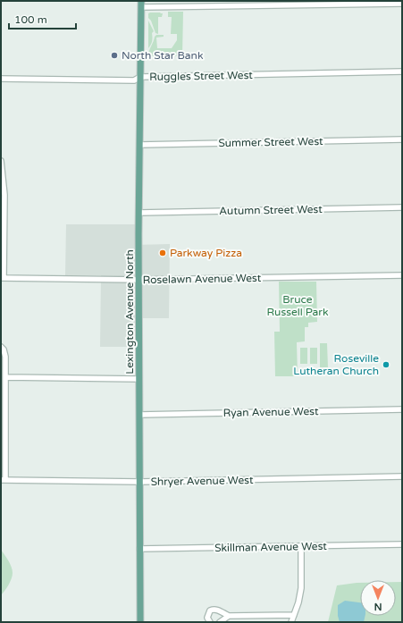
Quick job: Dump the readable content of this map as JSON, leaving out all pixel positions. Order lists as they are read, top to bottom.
{
  "streets": {
    "main road": ["Lexington Avenue North"],
    "street": [
      "Ruggles Street West",
      "Summer Street West",
      "Autumn Street West",
      "Roselawn Avenue West",
      "Ryan Avenue West",
      "Shryer Avenue West",
      "Skillman Avenue West"
    ]
  },
  "crossings": [
    ["Ruggles Street West", "Lexington Avenue North"],
    ["Summer Street West", "Lexington Avenue North"],
    ["Autumn Street West", "Lexington Avenue North"],
    ["Roselawn Avenue West", "Lexington Avenue North"],
    ["Lexington Avenue North", "Ryan Avenue West"],
    ["Lexington Avenue North", "Shryer Avenue West"],
    ["Lexington Avenue North", "Skillman Avenue West"]
  ],
  "parks": ["Bruce Russell Park"],
  "places": ["North Star Bank", "Parkway Pizza", "Roseville Lutheran Church"],
  "scale_bar": "100 m",
  "north": "bottom"
}
